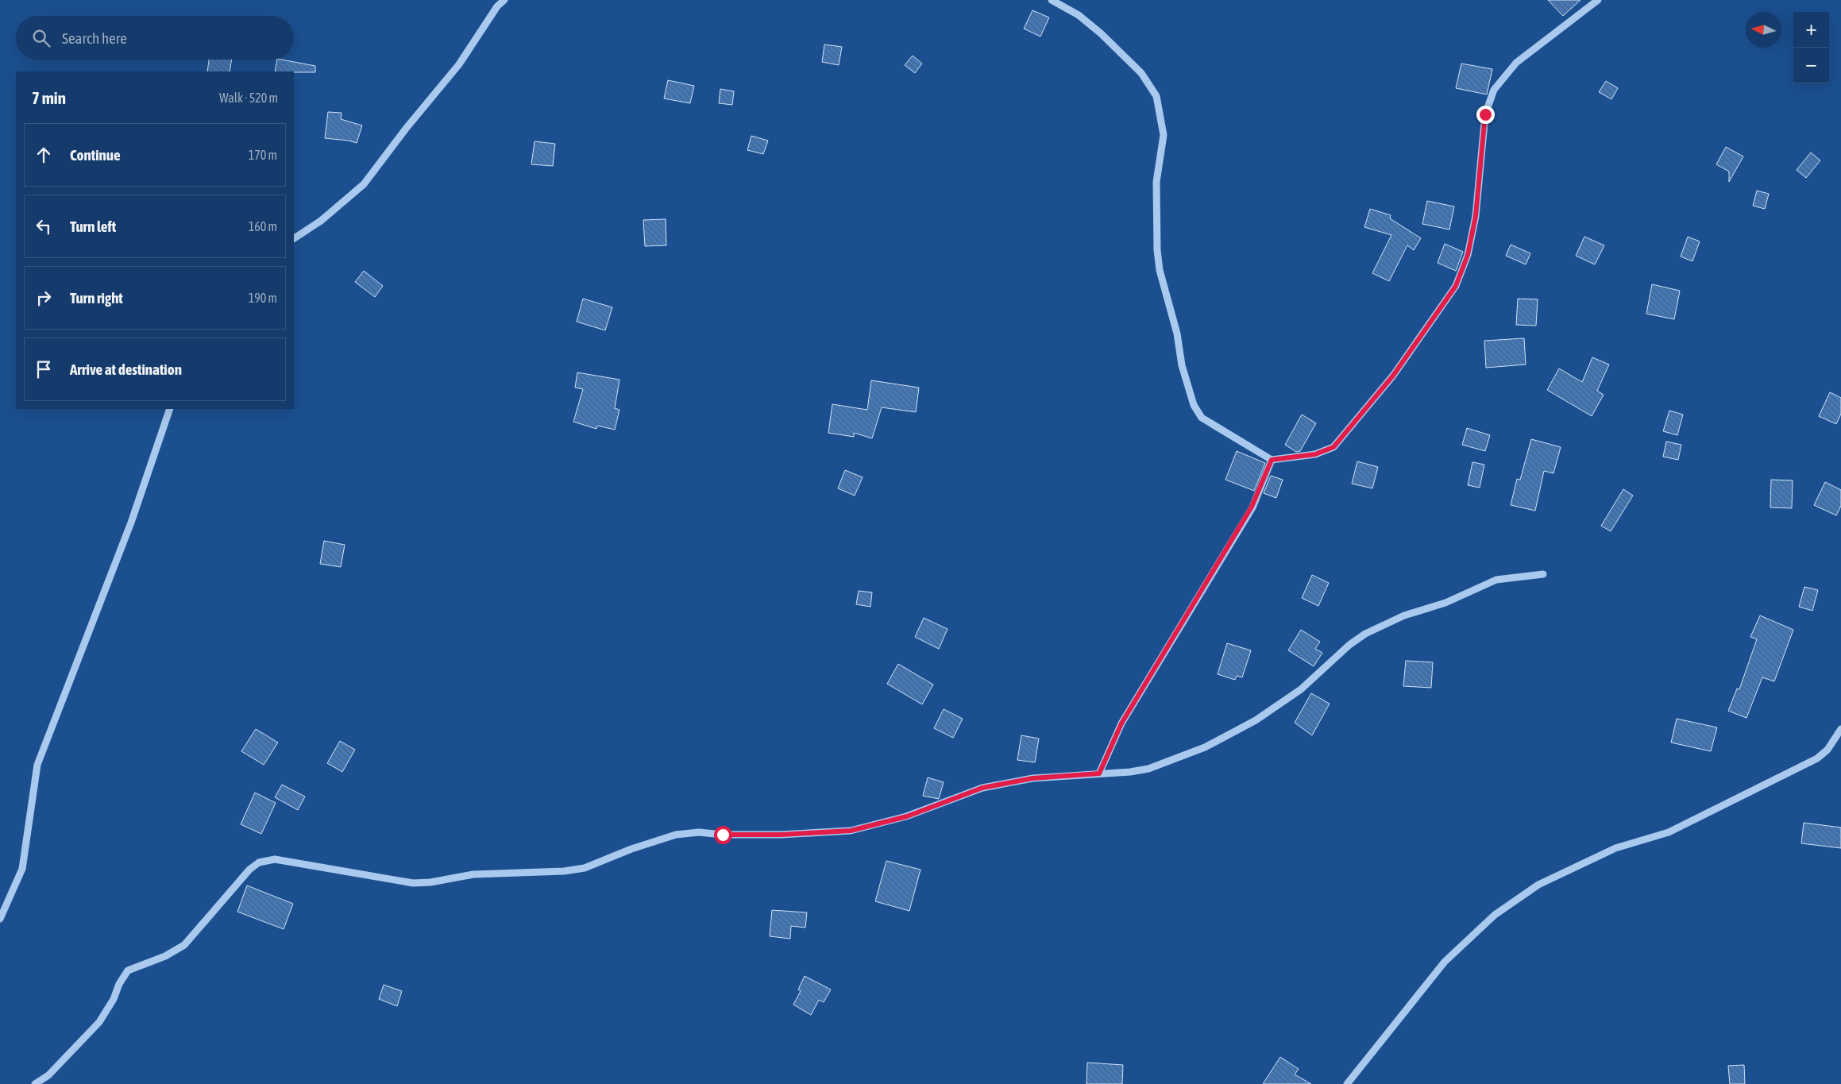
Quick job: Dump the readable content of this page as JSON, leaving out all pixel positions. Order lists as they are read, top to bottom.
{
  "north": "left",
  "page": {
    "map_buttons": ["+", "−"],
    "search": "Search here",
    "heading": ["7 min", "Walk · 520 m"],
    "list": [
      ["Continue", "170 m"],
      ["Turn left", "160 m"],
      ["Turn right", "190 m"],
      "Arrive at destination"
    ]
  }
}
